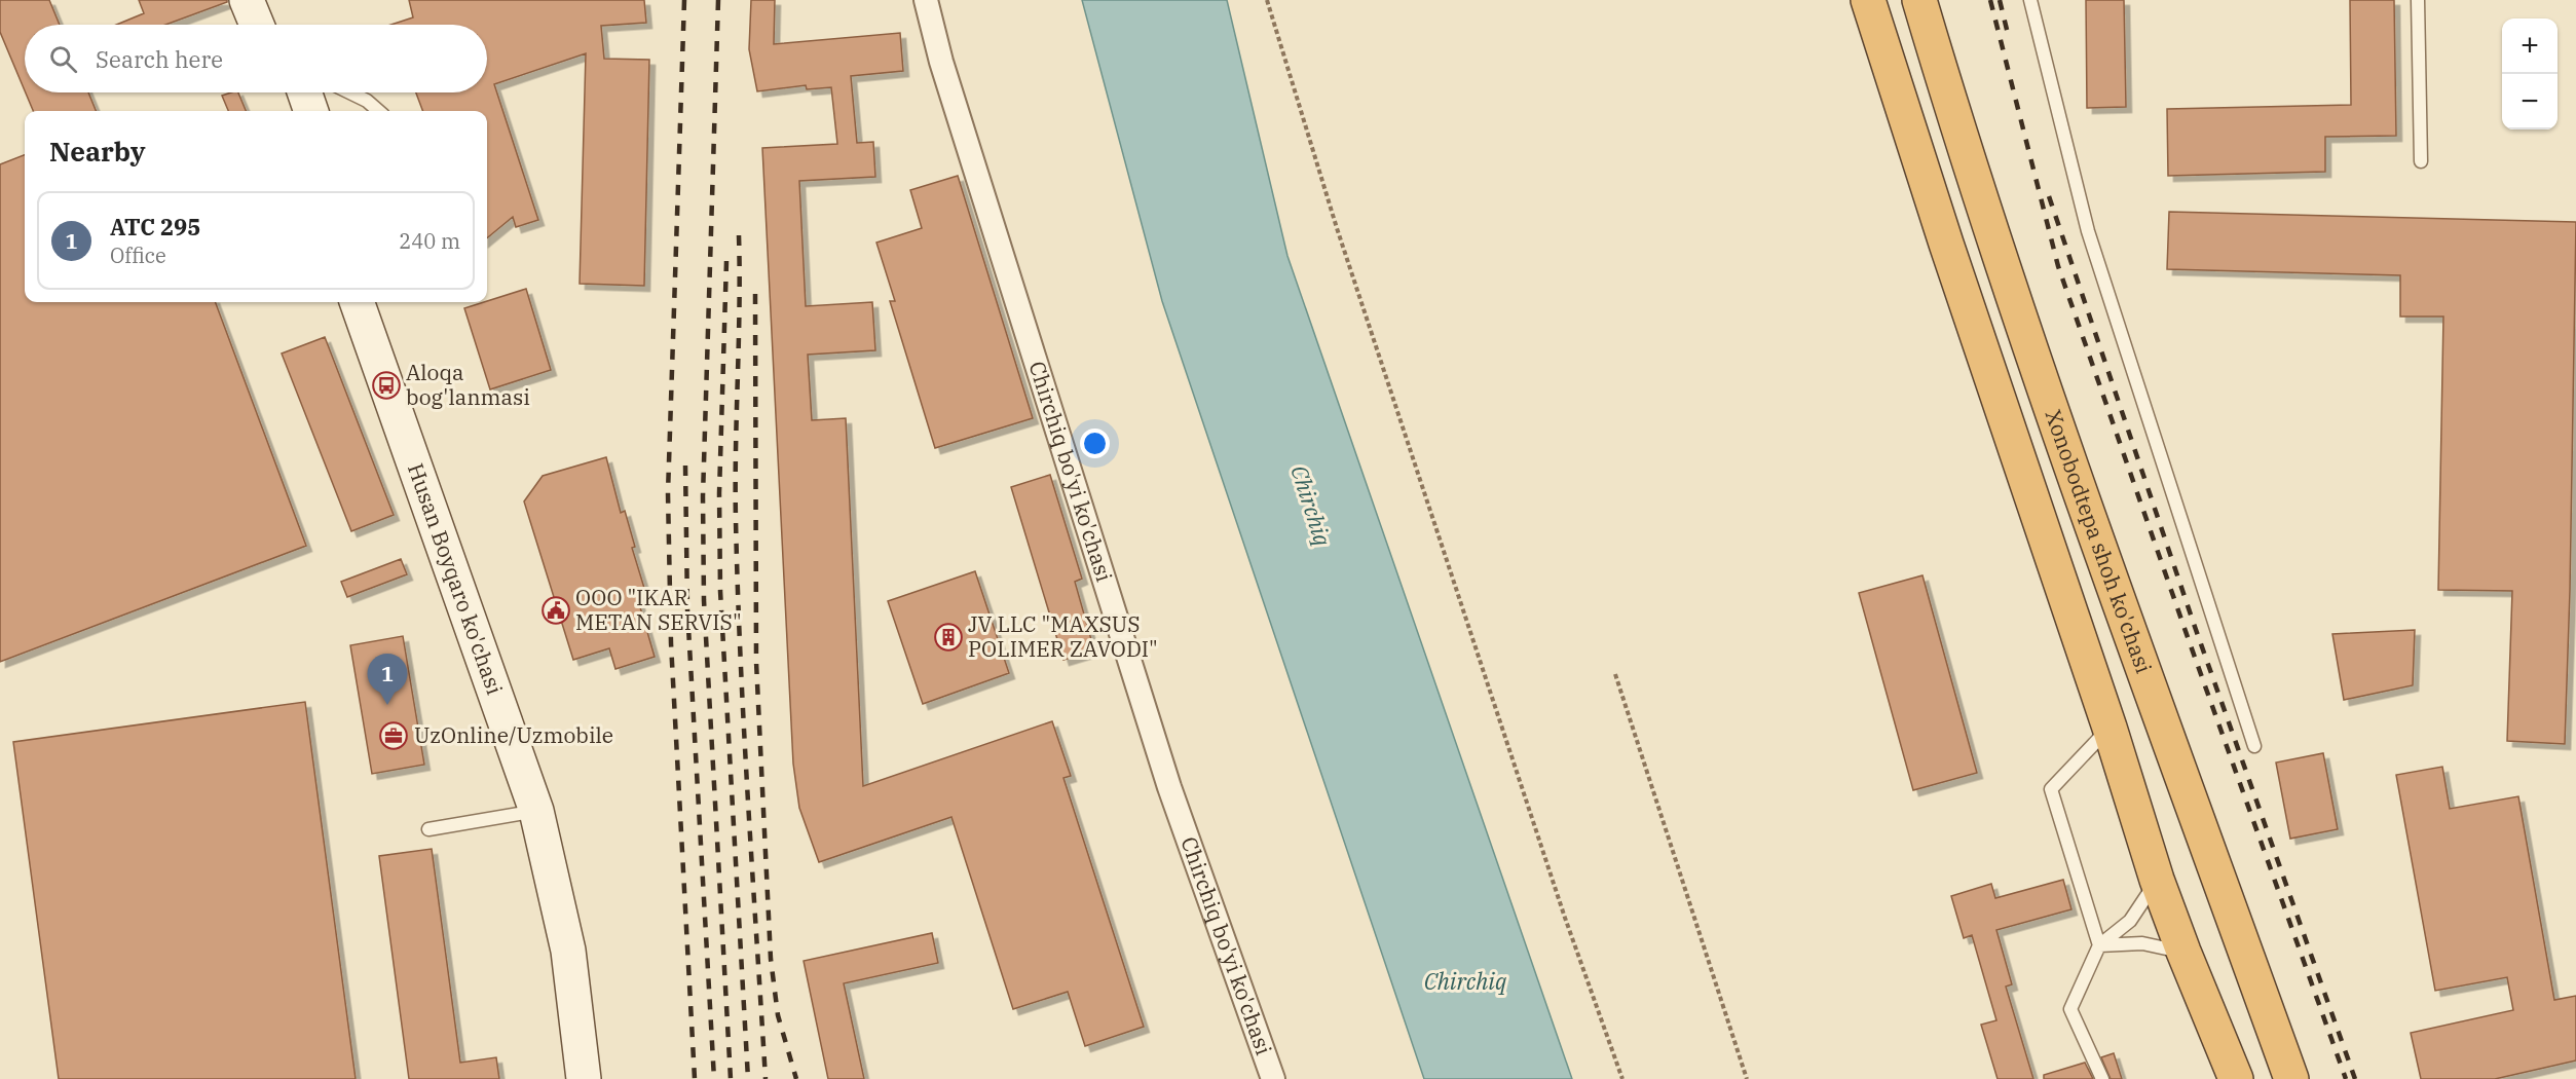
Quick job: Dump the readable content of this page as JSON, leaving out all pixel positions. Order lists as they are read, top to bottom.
{
  "streets": {
    "highway": ["Xonobodtepa shoh ko'chasi"],
    "main road": ["Husan Boyqaro ko'chasi"],
    "street": ["Chirchiq bo'yi ko'chasi"]
  },
  "water": ["Chirchiq"],
  "places": {
    "bus stop": ["Aloqa bog'lanmasi"],
    "public building": ["OOO \"IKAR METAN SERVIS\""],
    "building": ["JV LLC \"MAXSUS POLIMER ZAVODI\""],
    "office": ["UzOnline/Uzmobile"]
  },
  "page": {
    "map_buttons": ["+", "−"],
    "search": "Search here",
    "heading": "Nearby",
    "list": [
      {
        "mark": "1",
        "name": "ATC 295",
        "note": "Office",
        "value": "240 m"
      }
    ],
    "pins": "1"
  }
}
